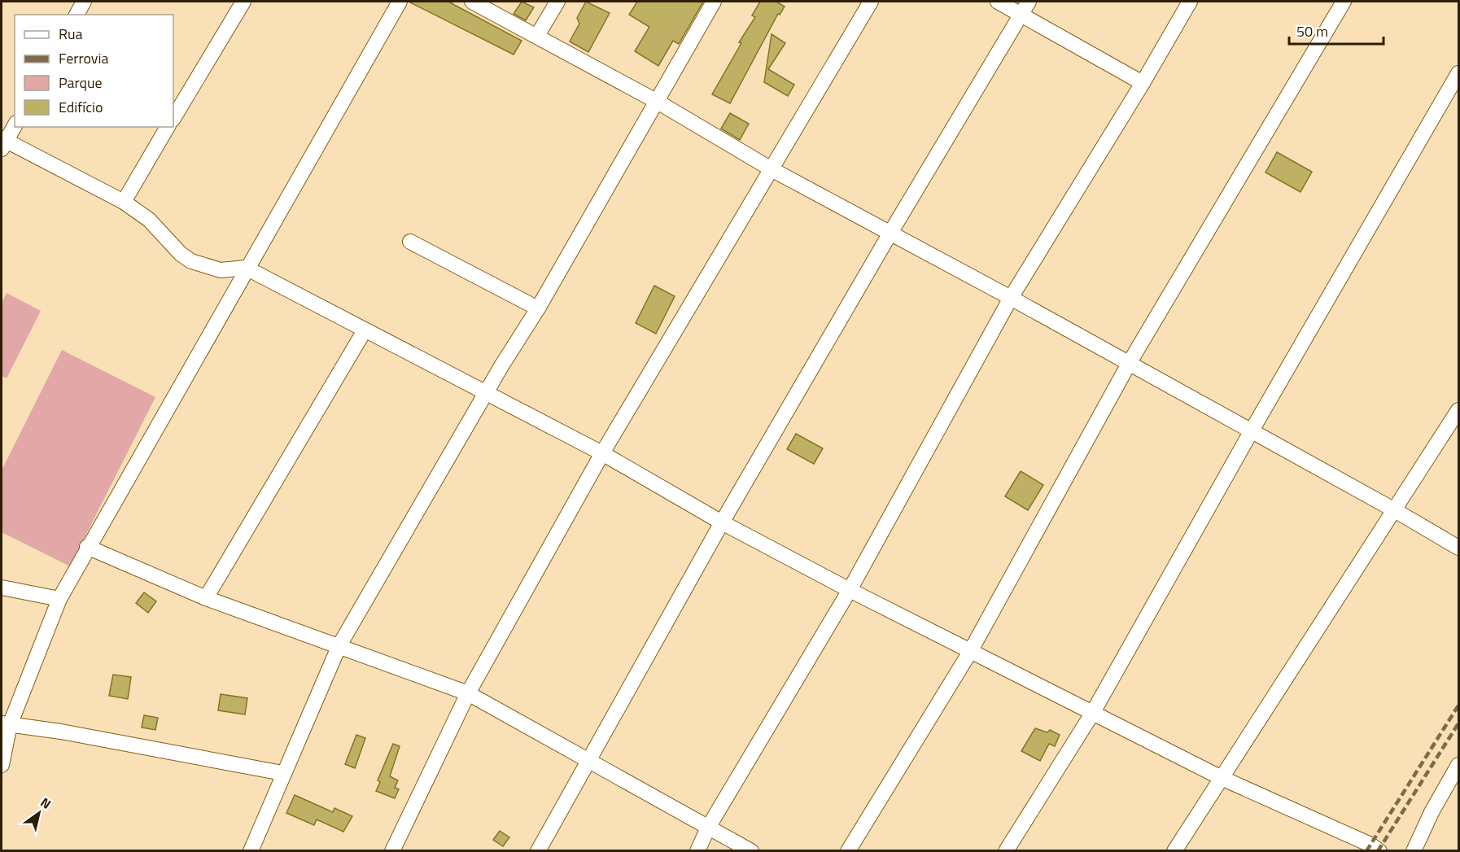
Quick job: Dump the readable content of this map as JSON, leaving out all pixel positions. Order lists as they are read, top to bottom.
{
  "legend": [
    "Rua",
    "Ferrovia",
    "Parque",
    "Edifício"
  ],
  "scale_bar": "50 m",
  "north": "top right"
}
